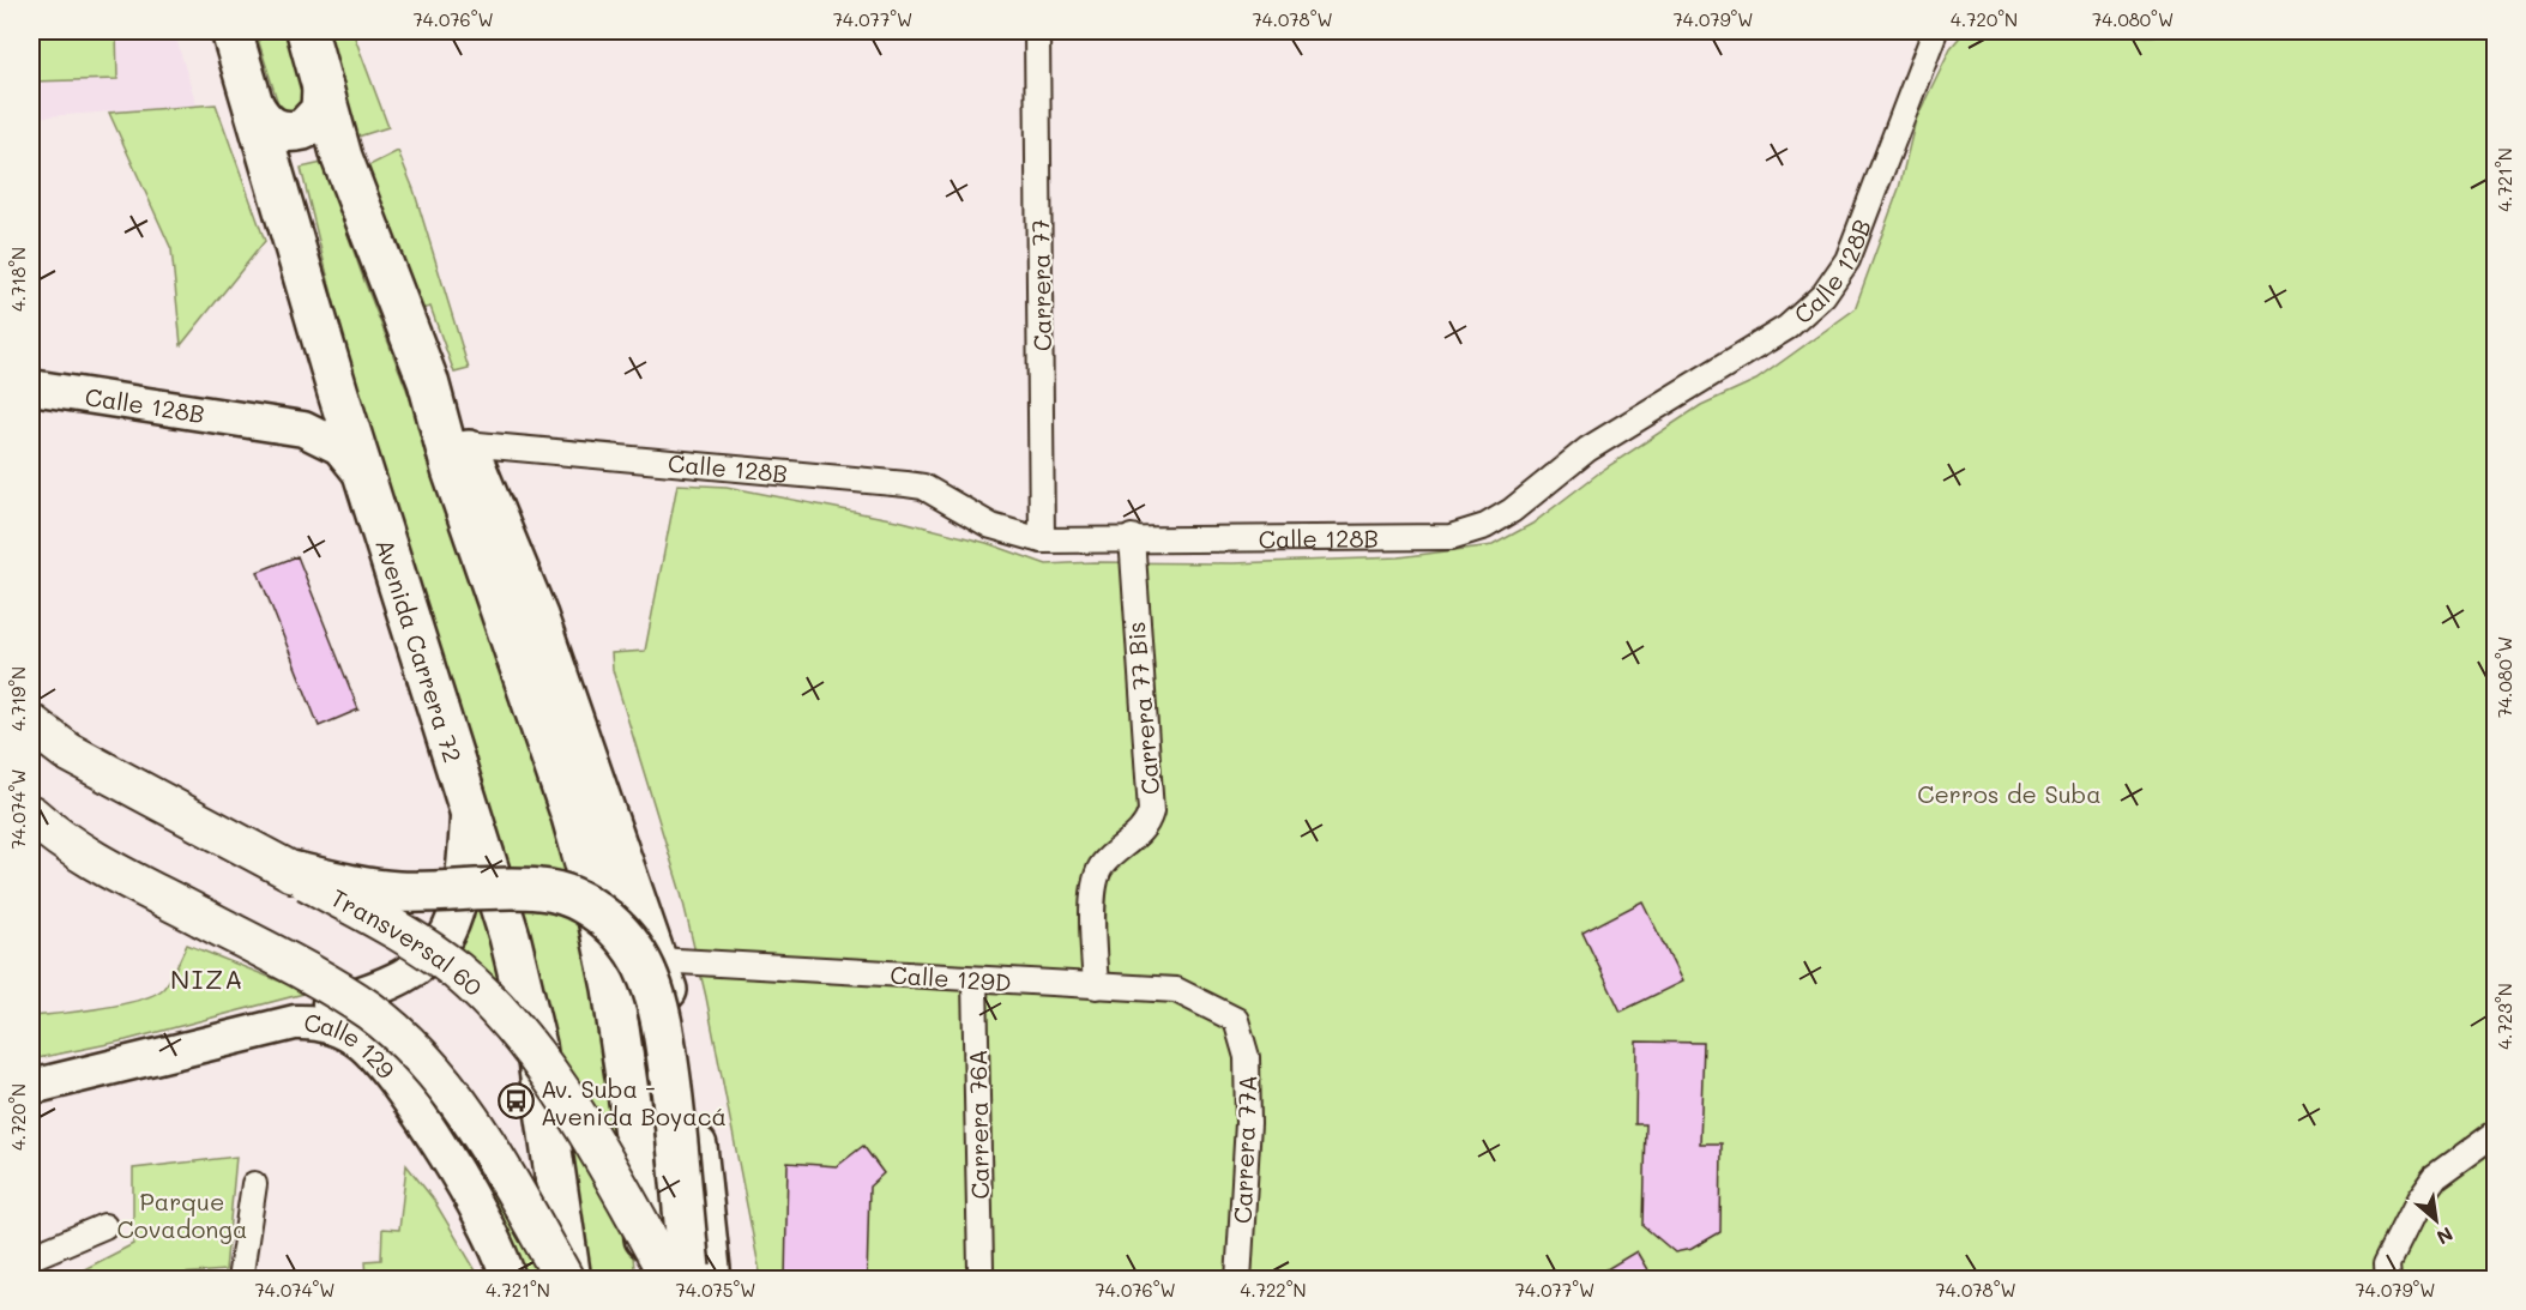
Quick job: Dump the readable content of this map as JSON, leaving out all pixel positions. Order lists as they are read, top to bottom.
{
  "streets": {
    "highway": ["Avenida Carrera 72"],
    "main road": ["Calle 128B", "Transversal 60", "Calle 129"],
    "street": [
      "Carrera 77",
      "Carrera 77 Bis",
      "Calle 129D",
      "Carrera 76A",
      "Carrera 77A"
    ]
  },
  "crossings": [
    ["Calle 128B", "Carrera 77"],
    ["Calle 128B", "Avenida Carrera 72"],
    ["Calle 128B", "Carrera 77 Bis"],
    ["Avenida Carrera 72", "Calle 129"],
    ["Carrera 77 Bis", "Calle 129D"],
    ["Calle 129D", "Carrera 76A"],
    ["Calle 129D", "Carrera 77A"]
  ],
  "districts": ["NIZA"],
  "parks": ["Cerros de Suba", "Parque Covadonga"],
  "places": {
    "bus stop": ["Av. Suba - Avenida Boyacá"]
  },
  "north": "bottom right",
  "coordinates": [
    "74.076°W",
    "74.077°W",
    "74.078°W",
    "74.079°W",
    "4.720°N",
    "74.080°W",
    "4.721°N",
    "4.718°N",
    "4.719°N",
    "74.074°W",
    "4.723°N",
    "74.075°W",
    "4.722°N"
  ]
}
